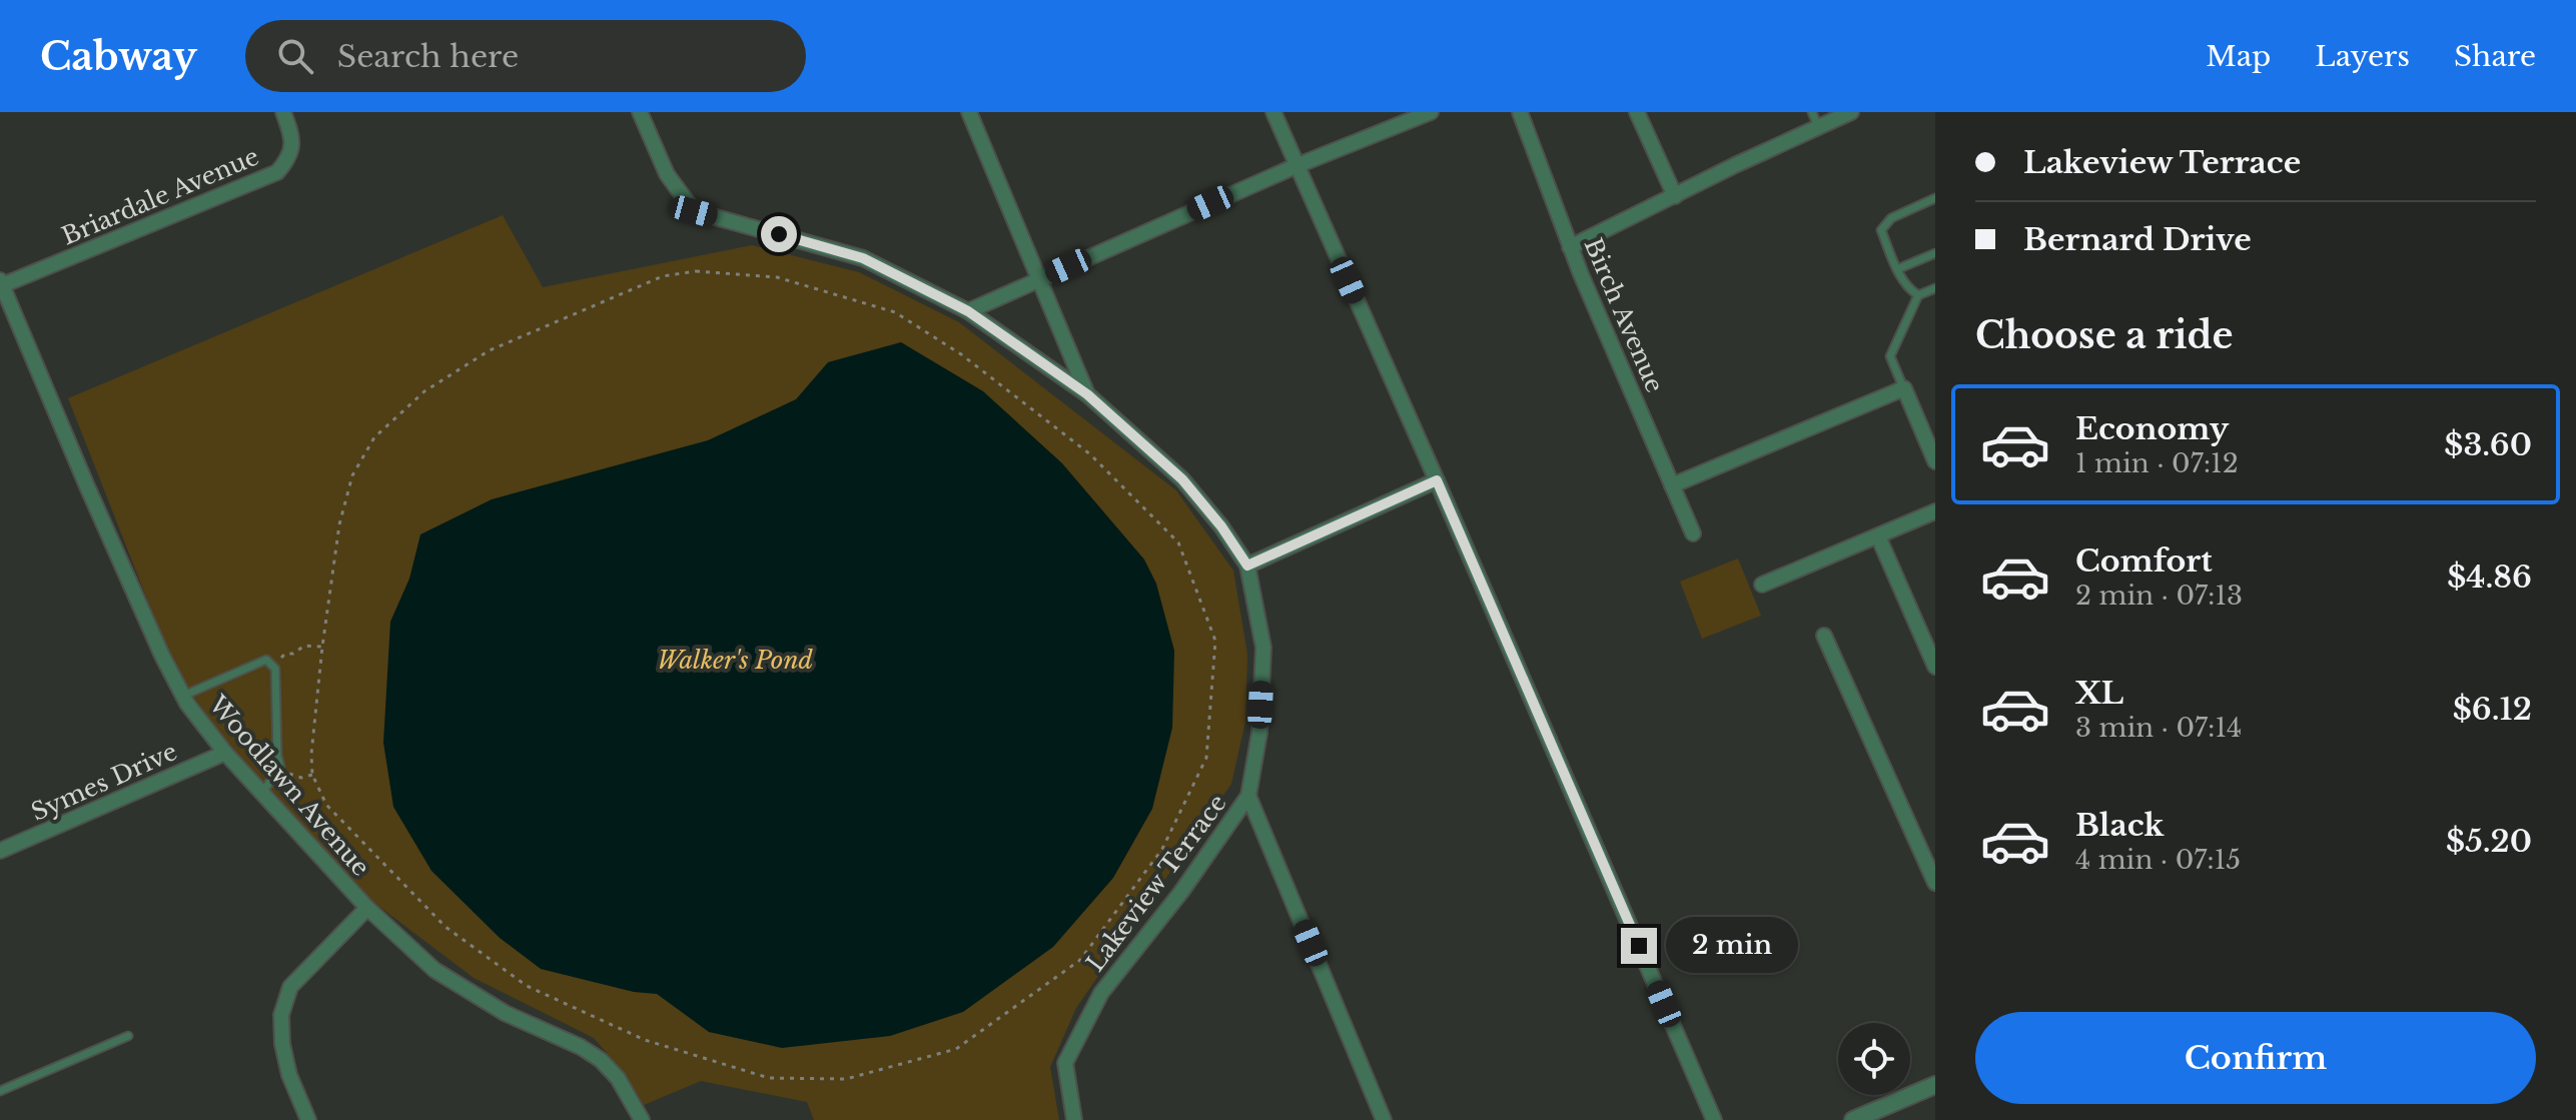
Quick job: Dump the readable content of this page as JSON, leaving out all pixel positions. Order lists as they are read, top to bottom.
{
  "streets": {
    "street": [
      "Briardale Avenue",
      "Birch Avenue",
      "Symes Drive",
      "Woodlawn Avenue",
      "Lakeview Terrace"
    ]
  },
  "crossings": [
    ["Briardale Avenue", "Woodlawn Avenue"],
    ["Symes Drive", "Woodlawn Avenue"]
  ],
  "parks": ["Walker's Pond"],
  "page": {
    "header": "Cabway",
    "search": "Search here",
    "nav": ["Map", "Layers", "Share"],
    "banner": ["Lakeview Terrace", "Bernard Drive"],
    "heading": "Choose a ride",
    "list": [
      {
        "name": "Economy",
        "note": "1 min · 07:12",
        "value": "$3.60"
      },
      {
        "name": "Comfort",
        "note": "2 min · 07:13",
        "value": "$4.86"
      },
      {
        "name": "XL",
        "note": "3 min · 07:14",
        "value": "$6.12"
      },
      {
        "name": "Black",
        "note": "4 min · 07:15",
        "value": "$5.20"
      }
    ],
    "bubble": "2 min",
    "buttons": "Confirm"
  }
}
